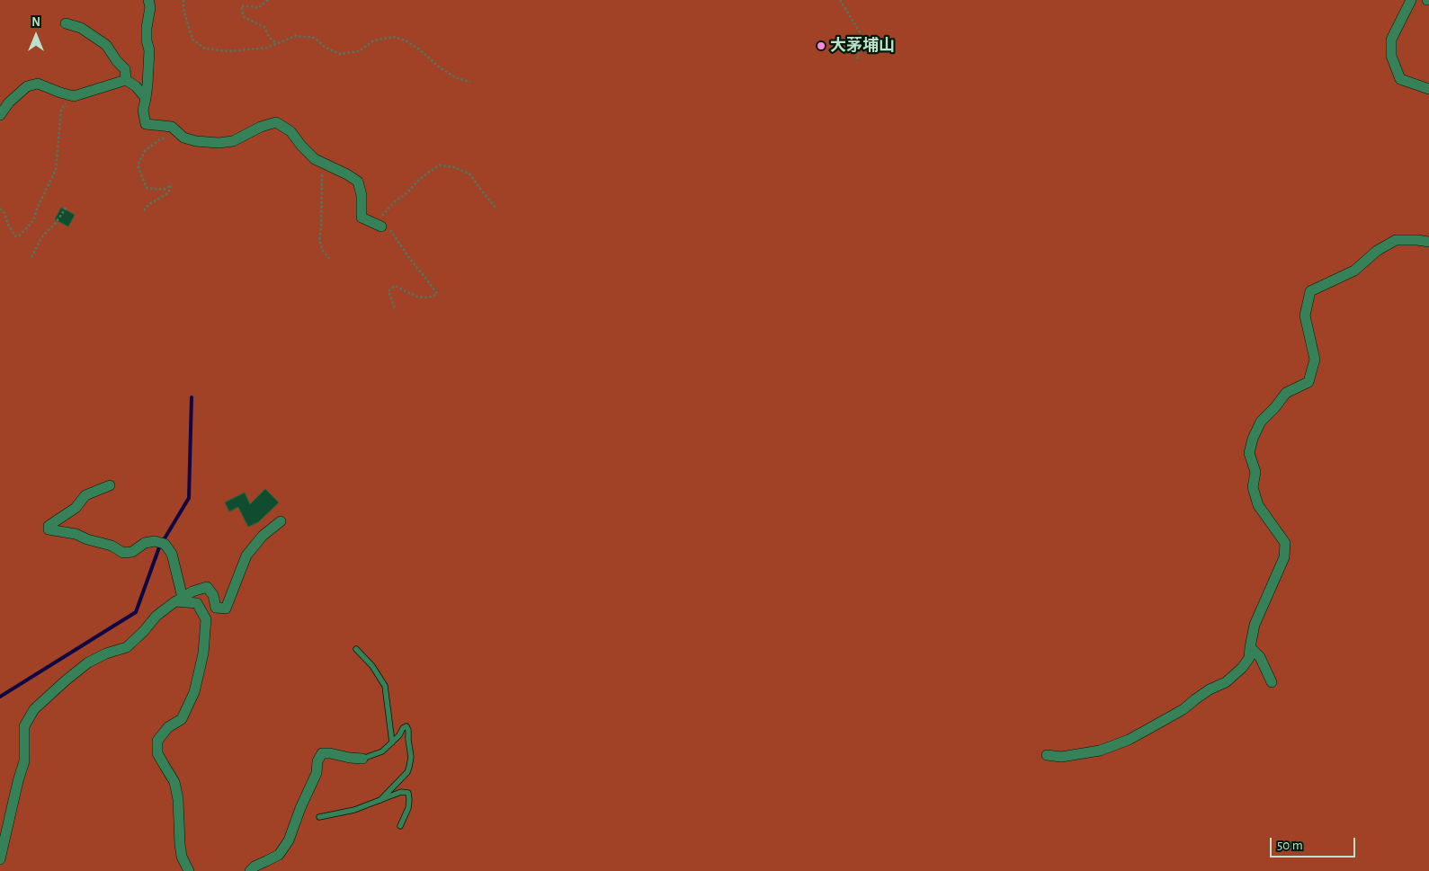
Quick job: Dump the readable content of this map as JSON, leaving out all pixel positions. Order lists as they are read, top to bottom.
{
  "places": ["大茅埔山"],
  "scale_bar": "50 m",
  "north": "top"
}
